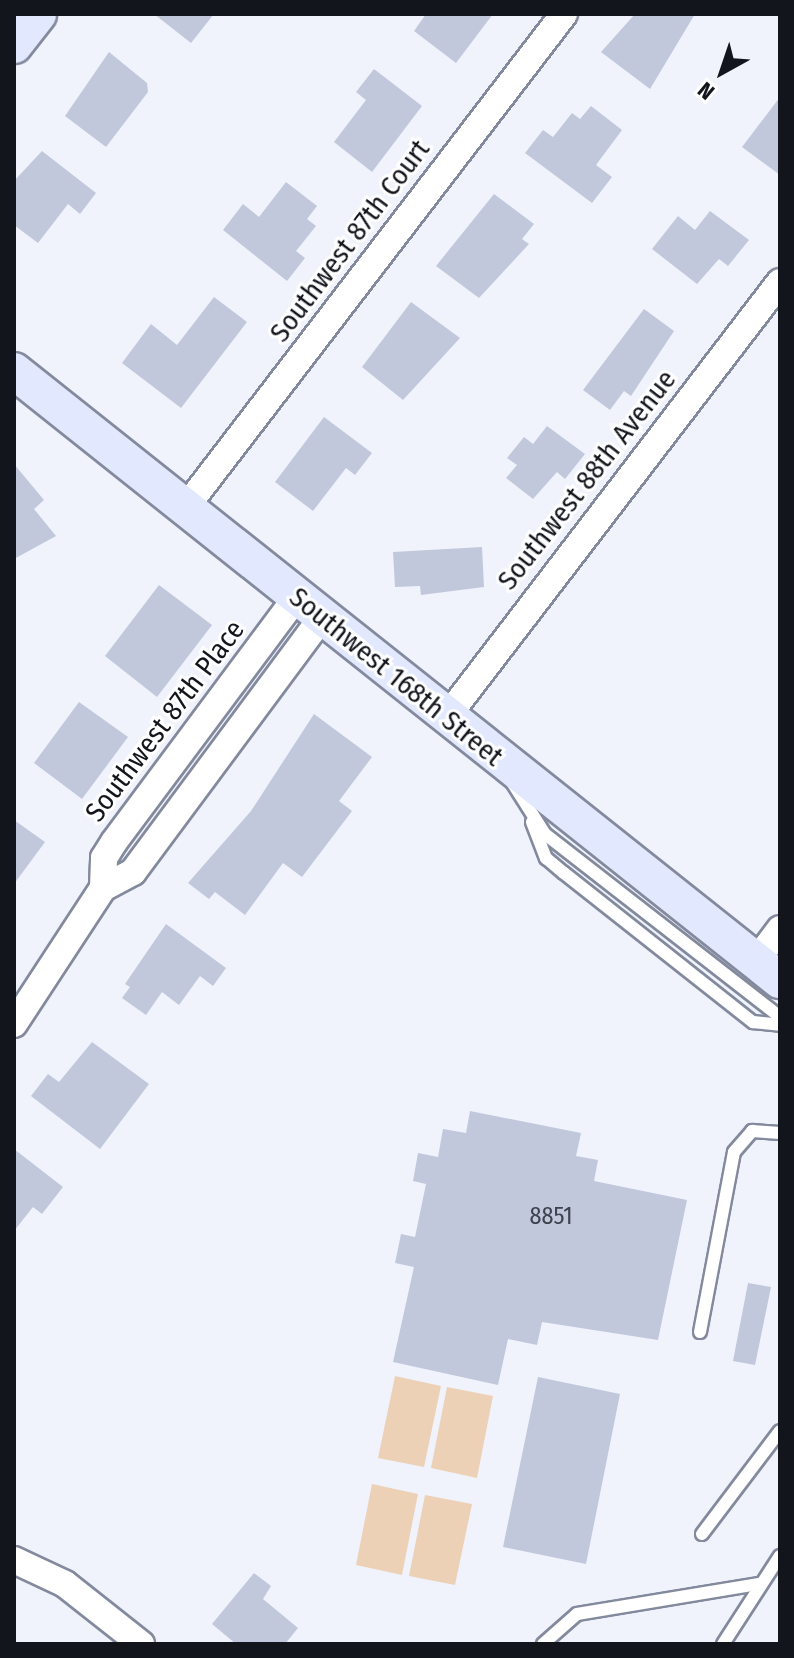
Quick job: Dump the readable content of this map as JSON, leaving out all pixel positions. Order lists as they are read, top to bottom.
{
  "streets": {
    "street": [
      "Southwest 87th Court",
      "Southwest 88th Avenue",
      "Southwest 168th Street",
      "Southwest 87th Place"
    ]
  },
  "crossings": [
    ["Southwest 87th Court", "Southwest 168th Street"],
    ["Southwest 88th Avenue", "Southwest 168th Street"],
    ["Southwest 168th Street", "Southwest 87th Place"]
  ],
  "house_numbers": ["8851"],
  "north": "bottom left"
}
